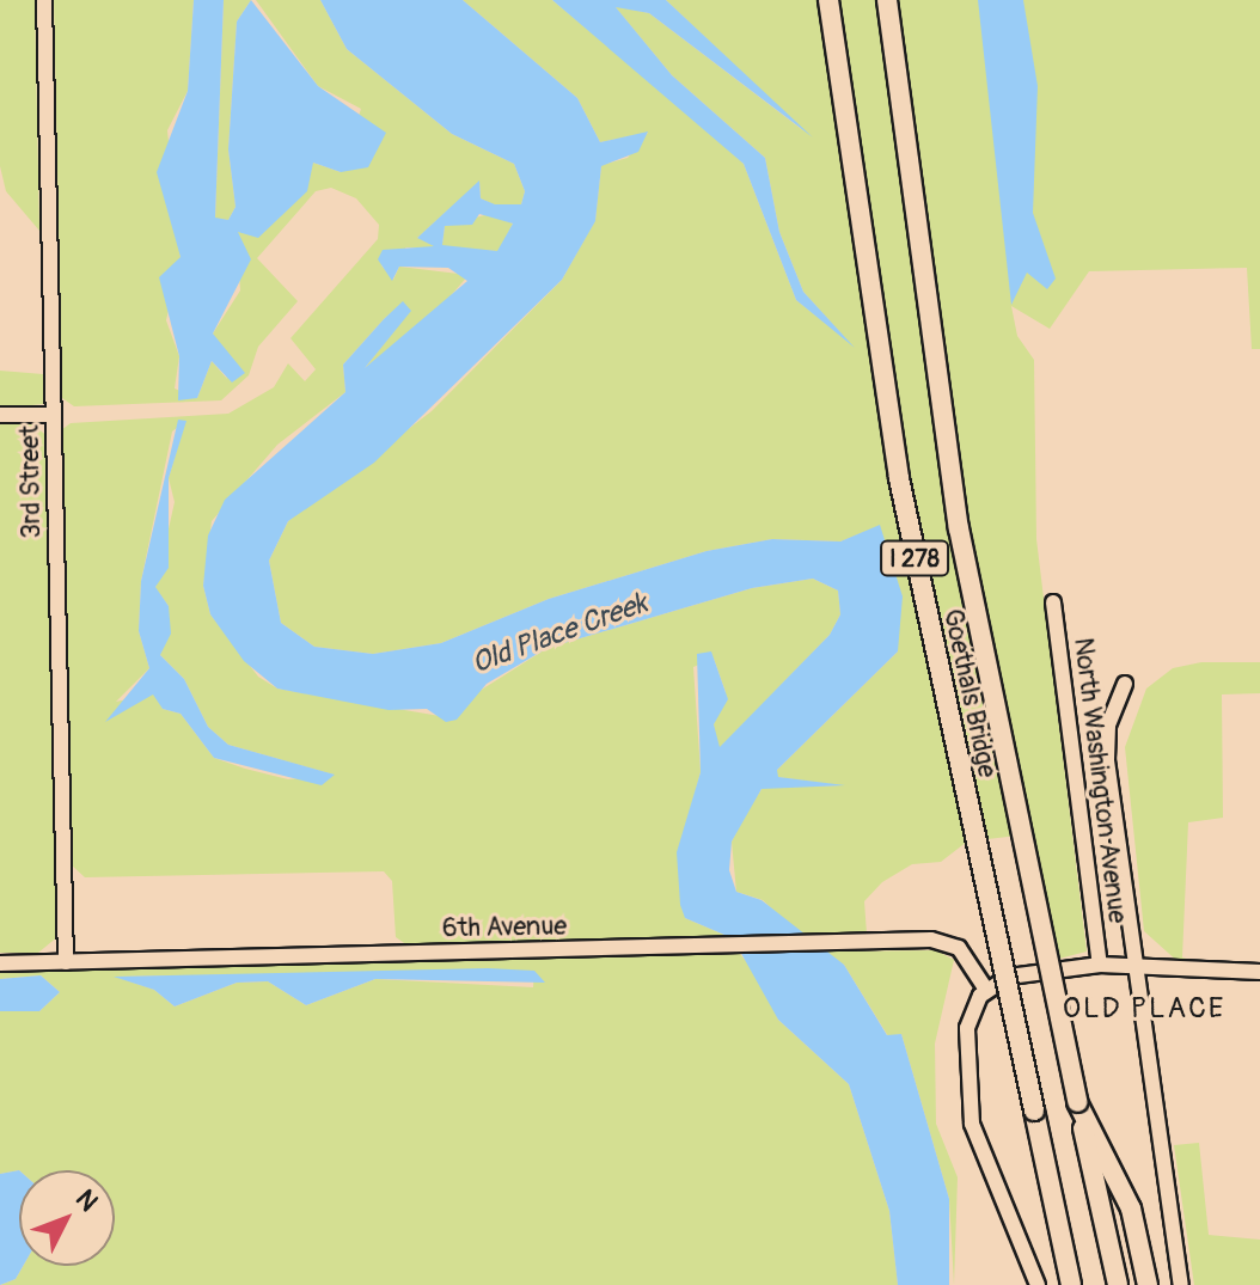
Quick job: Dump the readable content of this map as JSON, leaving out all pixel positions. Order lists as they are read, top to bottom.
{
  "streets": {
    "highway": ["I 278", "Goethals Bridge"],
    "street": ["3rd Street", "North Washington Avenue", "6th Avenue"]
  },
  "crossings": [
    ["3rd Street", "6th Avenue"],
    ["I 278", "Goethals Bridge"]
  ],
  "districts": ["OLD PLACE"],
  "water": ["Old Place Creek"],
  "north": "top right"
}
